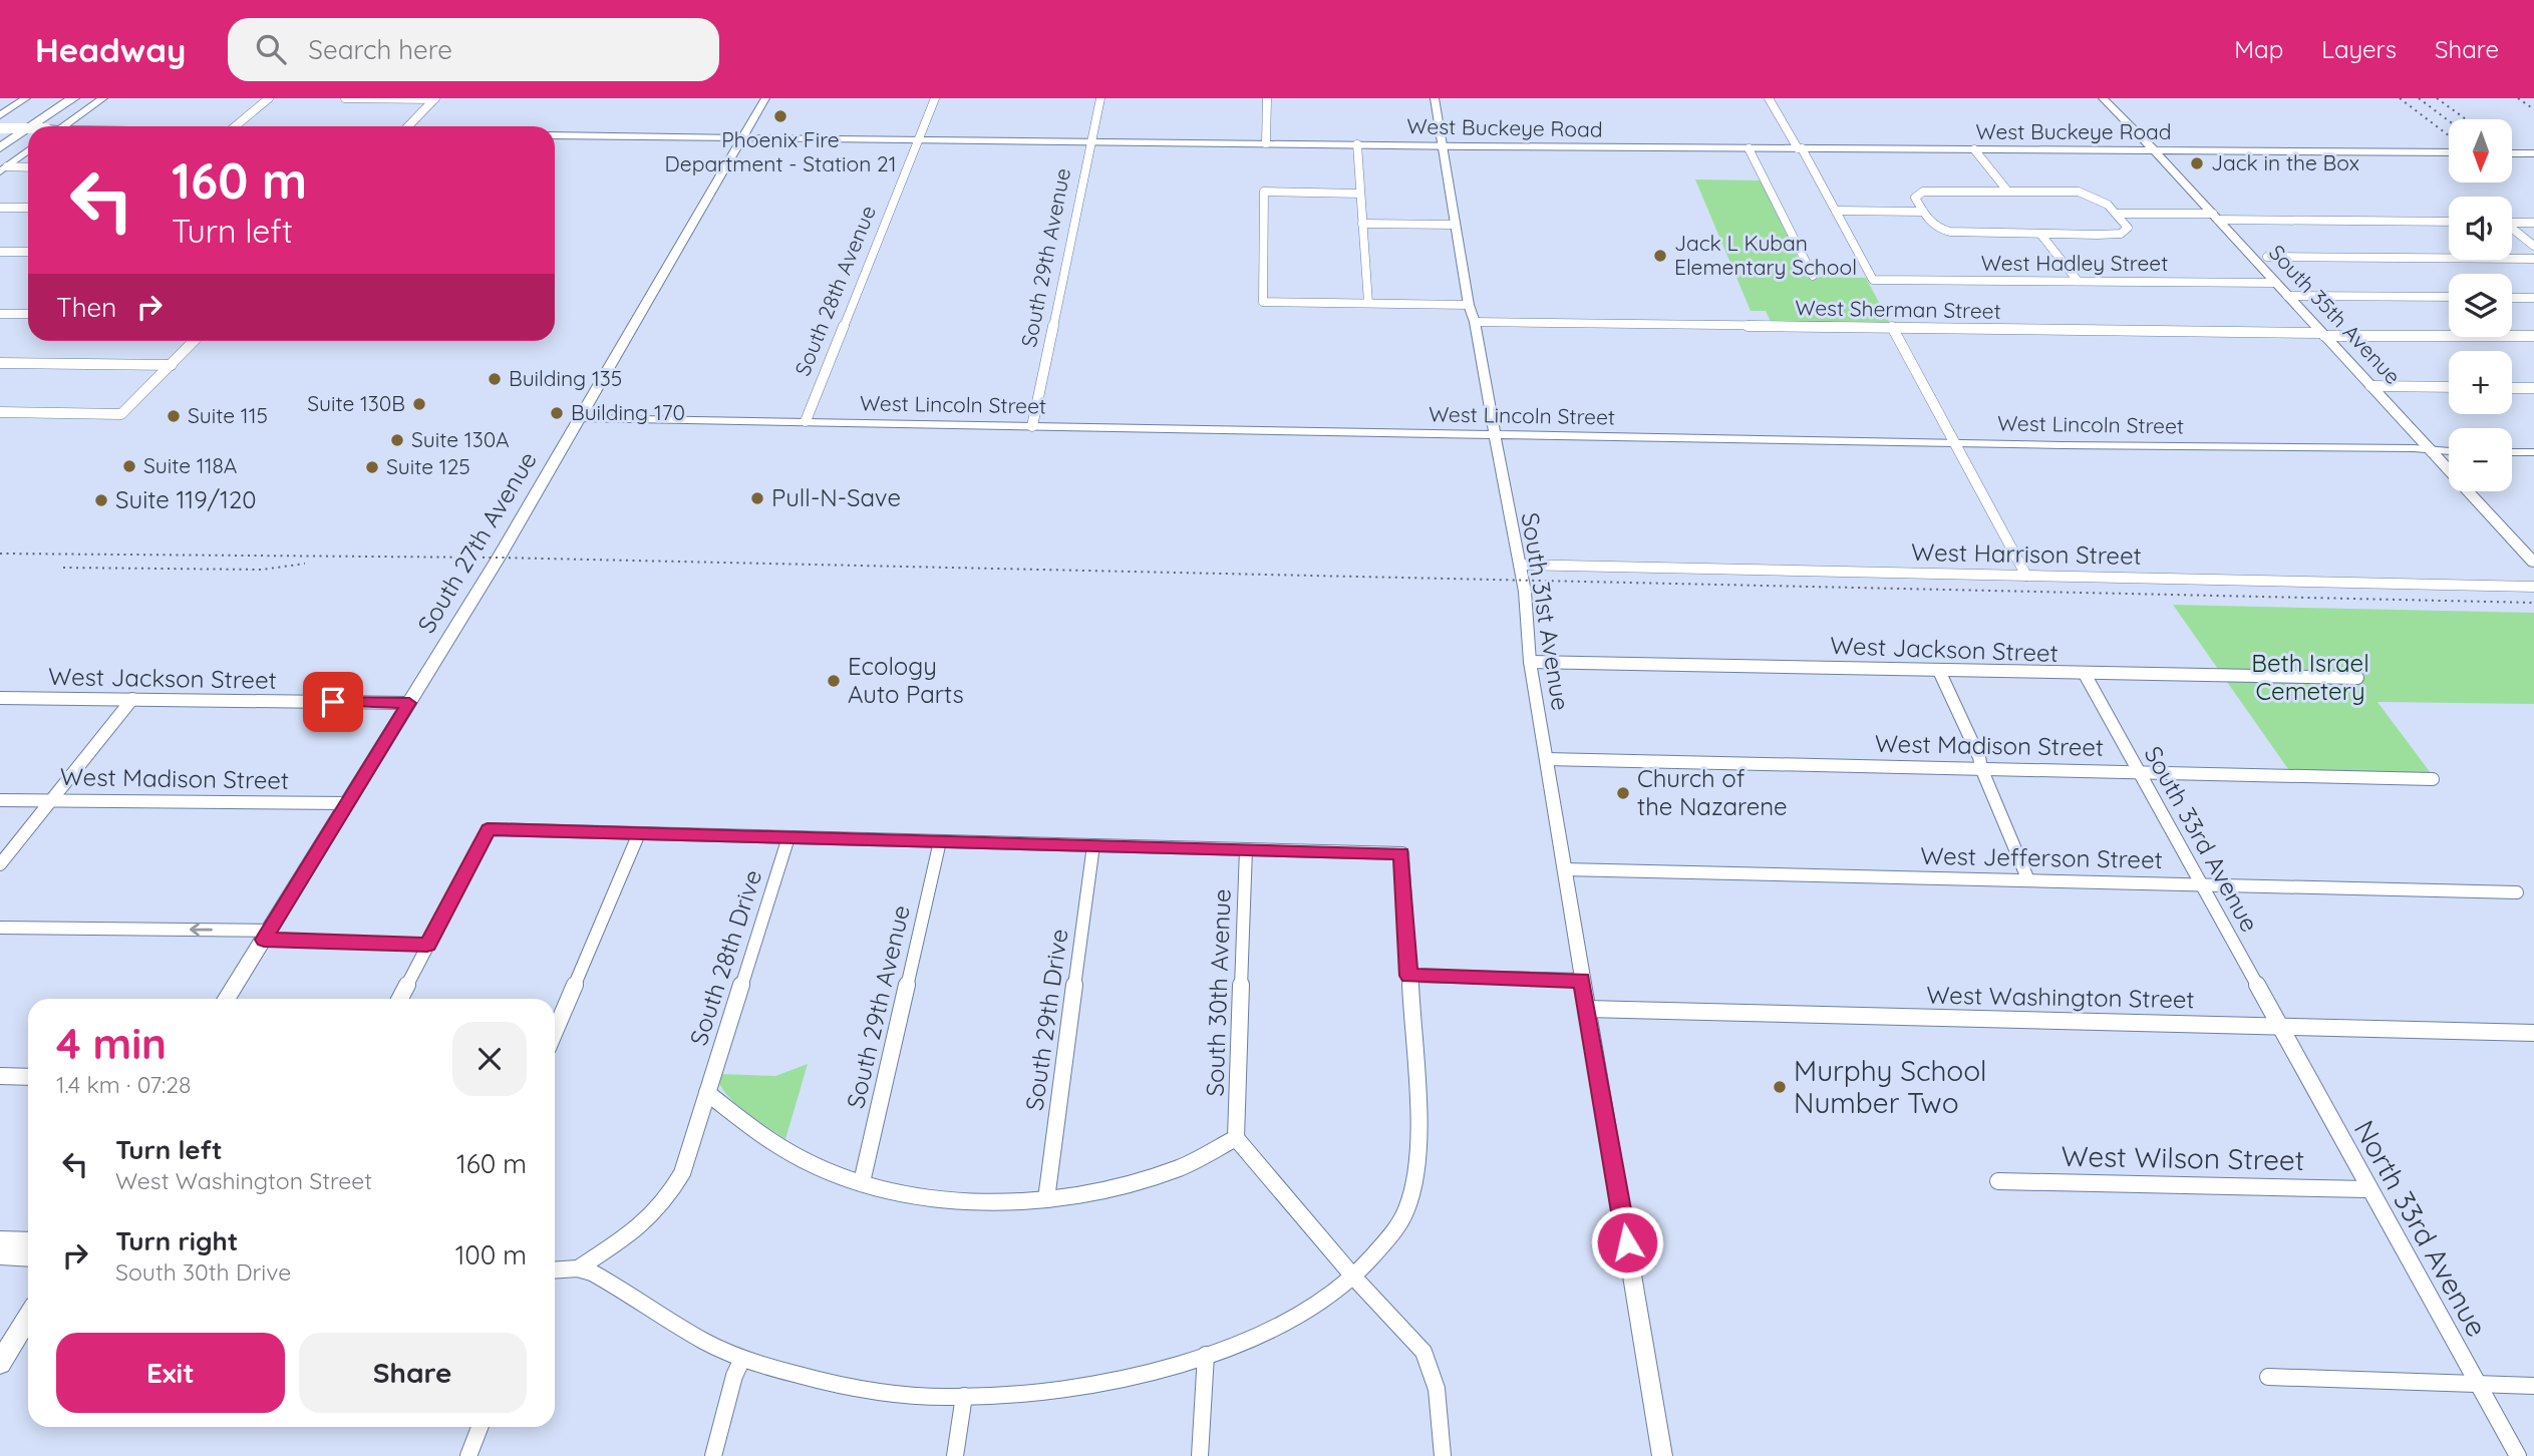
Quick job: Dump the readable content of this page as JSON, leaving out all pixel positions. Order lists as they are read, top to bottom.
{
  "streets": {
    "main road": ["West Buckeye Road", "South 35th Avenue", "South 27th Avenue"],
    "street": [
      "South 29th Avenue",
      "West Hadley Street",
      "South 28th Avenue",
      "West Sherman Street",
      "West Lincoln Street",
      "West Harrison Street",
      "South 31st Avenue",
      "West Jackson Street",
      "West Madison Street",
      "South 33rd Avenue",
      "West Jefferson Street",
      "South 28th Drive",
      "South 30th Avenue",
      "West Washington Street",
      "South 29th Drive",
      "West Wilson Street",
      "North 33rd Avenue"
    ]
  },
  "crossings": [
    ["West Buckeye Road", "South 29th Avenue"],
    ["West Buckeye Road", "South 28th Avenue"],
    ["West Buckeye Road", "South 35th Avenue"],
    ["West Buckeye Road", "South 27th Avenue"],
    ["West Buckeye Road", "South 31st Avenue"],
    ["South 29th Avenue", "West Lincoln Street"],
    ["West Hadley Street", "South 35th Avenue"],
    ["South 28th Avenue", "West Lincoln Street"],
    ["West Sherman Street", "South 35th Avenue"],
    ["West Sherman Street", "South 31st Avenue"],
    ["South 35th Avenue", "West Lincoln Street"],
    ["West Lincoln Street", "South 27th Avenue"],
    ["West Lincoln Street", "South 31st Avenue"],
    ["South 27th Avenue", "West Jackson Street"],
    ["South 27th Avenue", "West Madison Street"],
    ["West Harrison Street", "South 31st Avenue"],
    ["South 31st Avenue", "West Jackson Street"],
    ["South 31st Avenue", "West Madison Street"],
    ["South 31st Avenue", "West Jefferson Street"],
    ["South 31st Avenue", "West Washington Street"],
    ["West Jackson Street", "South 33rd Avenue"],
    ["West Madison Street", "South 33rd Avenue"],
    ["South 33rd Avenue", "West Jefferson Street"],
    ["South 33rd Avenue", "West Washington Street"],
    ["South 33rd Avenue", "North 33rd Avenue"],
    ["West Washington Street", "North 33rd Avenue"],
    ["West Wilson Street", "North 33rd Avenue"]
  ],
  "parks": ["Beth Israel Cemetery"],
  "places": [
    "Phoenix Fire Department - Station 21",
    "Jack in the Box",
    "Jack L Kuban Elementary School",
    "Building 135",
    "Suite 130B",
    "Building 170",
    "Suite 115",
    "Suite 130A",
    "Suite 118A",
    "Suite 125",
    "Pull-N-Save",
    "Suite 119/120",
    "Ecology Auto Parts",
    "Church of the Nazarene",
    "Murphy School Number Two"
  ],
  "north": "bottom",
  "page": {
    "header": "Headway",
    "search": "Search here",
    "nav": ["Map", "Layers", "Share"],
    "map_buttons": ["+", "−"],
    "turn": ["160 m", "Turn left"],
    "then": "Then",
    "heading": ["4 min", "1.4 km · 07:28"],
    "list": [
      {
        "name": "Turn left",
        "note": "West Washington Street",
        "value": "160 m"
      },
      {
        "name": "Turn right",
        "note": "South 30th Drive",
        "value": "100 m"
      }
    ],
    "buttons": ["Exit", "Share"]
  }
}
